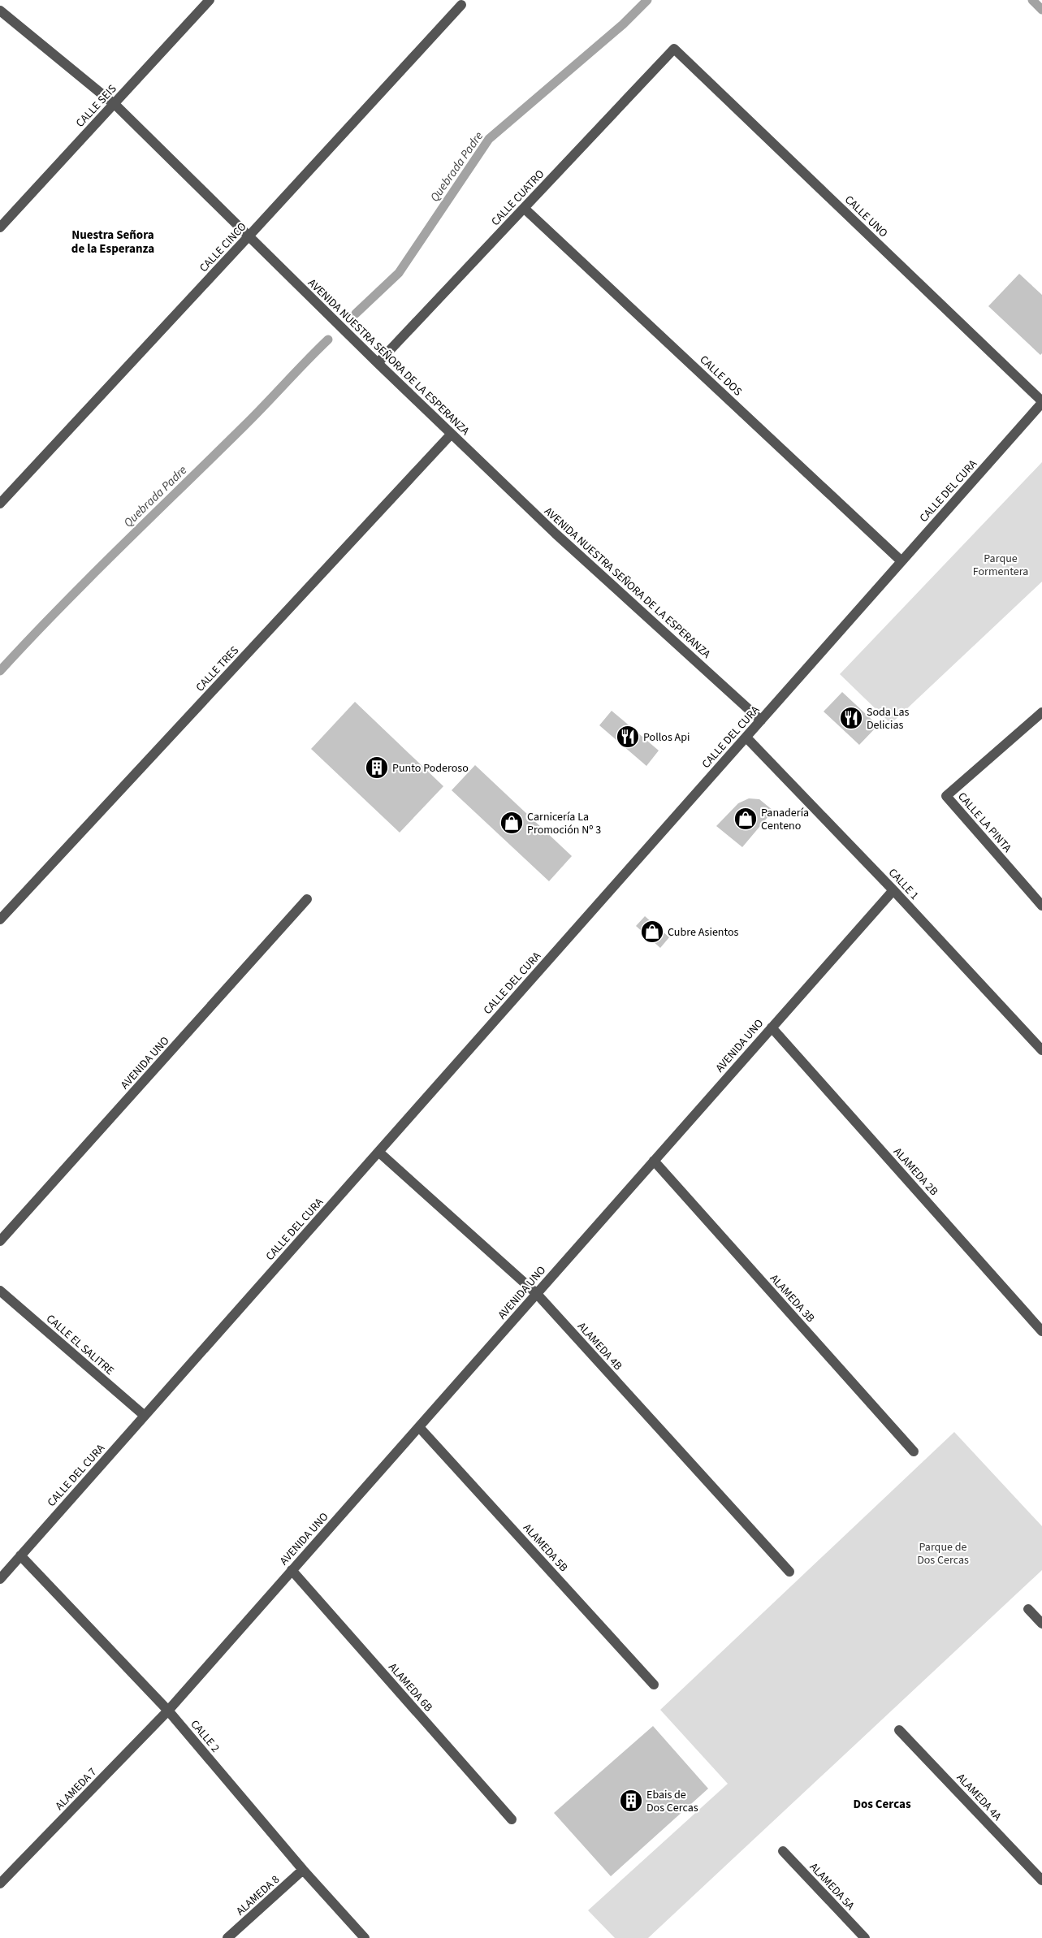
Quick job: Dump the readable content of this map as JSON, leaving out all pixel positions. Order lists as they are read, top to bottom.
{
  "streets": {
    "street": [
      "CALLE SEIS",
      "CALLE CUATRO",
      "CALLE UNO",
      "CALLE CINCO",
      "AVENIDA NUESTRA SEÑORA DE LA ESPERANZA",
      "CALLE DOS",
      "CALLE DEL CURA",
      "CALLE TRES",
      "CALLE LA PINTA",
      "CALLE 1",
      "AVENIDA UNO",
      "ALAMEDA 2B",
      "ALAMEDA 3B",
      "CALLE EL SALITRE",
      "ALAMEDA 4B",
      "ALAMEDA 5B",
      "ALAMEDA 6B",
      "CALLE 2",
      "ALAMEDA 7",
      "ALAMEDA 4A",
      "ALAMEDA 5A",
      "ALAMEDA 8"
    ]
  },
  "crossings": [
    ["CALLE SEIS", "AVENIDA NUESTRA SEÑORA DE LA ESPERANZA"],
    ["CALLE CUATRO", "CALLE UNO"],
    ["CALLE CUATRO", "AVENIDA NUESTRA SEÑORA DE LA ESPERANZA"],
    ["CALLE CUATRO", "CALLE DOS"],
    ["CALLE UNO", "CALLE DEL CURA"],
    ["CALLE CINCO", "AVENIDA NUESTRA SEÑORA DE LA ESPERANZA"],
    ["AVENIDA NUESTRA SEÑORA DE LA ESPERANZA", "CALLE DEL CURA"],
    ["AVENIDA NUESTRA SEÑORA DE LA ESPERANZA", "CALLE TRES"],
    ["CALLE DOS", "CALLE DEL CURA"],
    ["CALLE DEL CURA", "CALLE 1"],
    ["CALLE DEL CURA", "CALLE EL SALITRE"],
    ["CALLE DEL CURA", "ALAMEDA 4B"],
    ["CALLE DEL CURA", "CALLE 2"],
    ["CALLE 1", "AVENIDA UNO"],
    ["AVENIDA UNO", "ALAMEDA 2B"],
    ["AVENIDA UNO", "ALAMEDA 3B"],
    ["AVENIDA UNO", "ALAMEDA 4B"],
    ["AVENIDA UNO", "ALAMEDA 5B"],
    ["AVENIDA UNO", "ALAMEDA 6B"],
    ["AVENIDA UNO", "CALLE 2"],
    ["AVENIDA UNO", "ALAMEDA 7"],
    ["CALLE 2", "ALAMEDA 7"],
    ["CALLE 2", "ALAMEDA 8"]
  ],
  "districts": ["Nuestra Señora de la Esperanza", "Dos Cercas"],
  "water": ["Quebrada Padre"],
  "parks": ["Parque Formentera", "Parque de Dos Cercas"],
  "places": {
    "restaurant": ["Soda Las Delicias", "Pollos Api"],
    "building": ["Punto Poderoso", "Ebais de Dos Cercas"],
    "shop": ["Panadería Centeno", "Carnicería La Promoción Nº 3", "Cubre Asientos"]
  }
}
